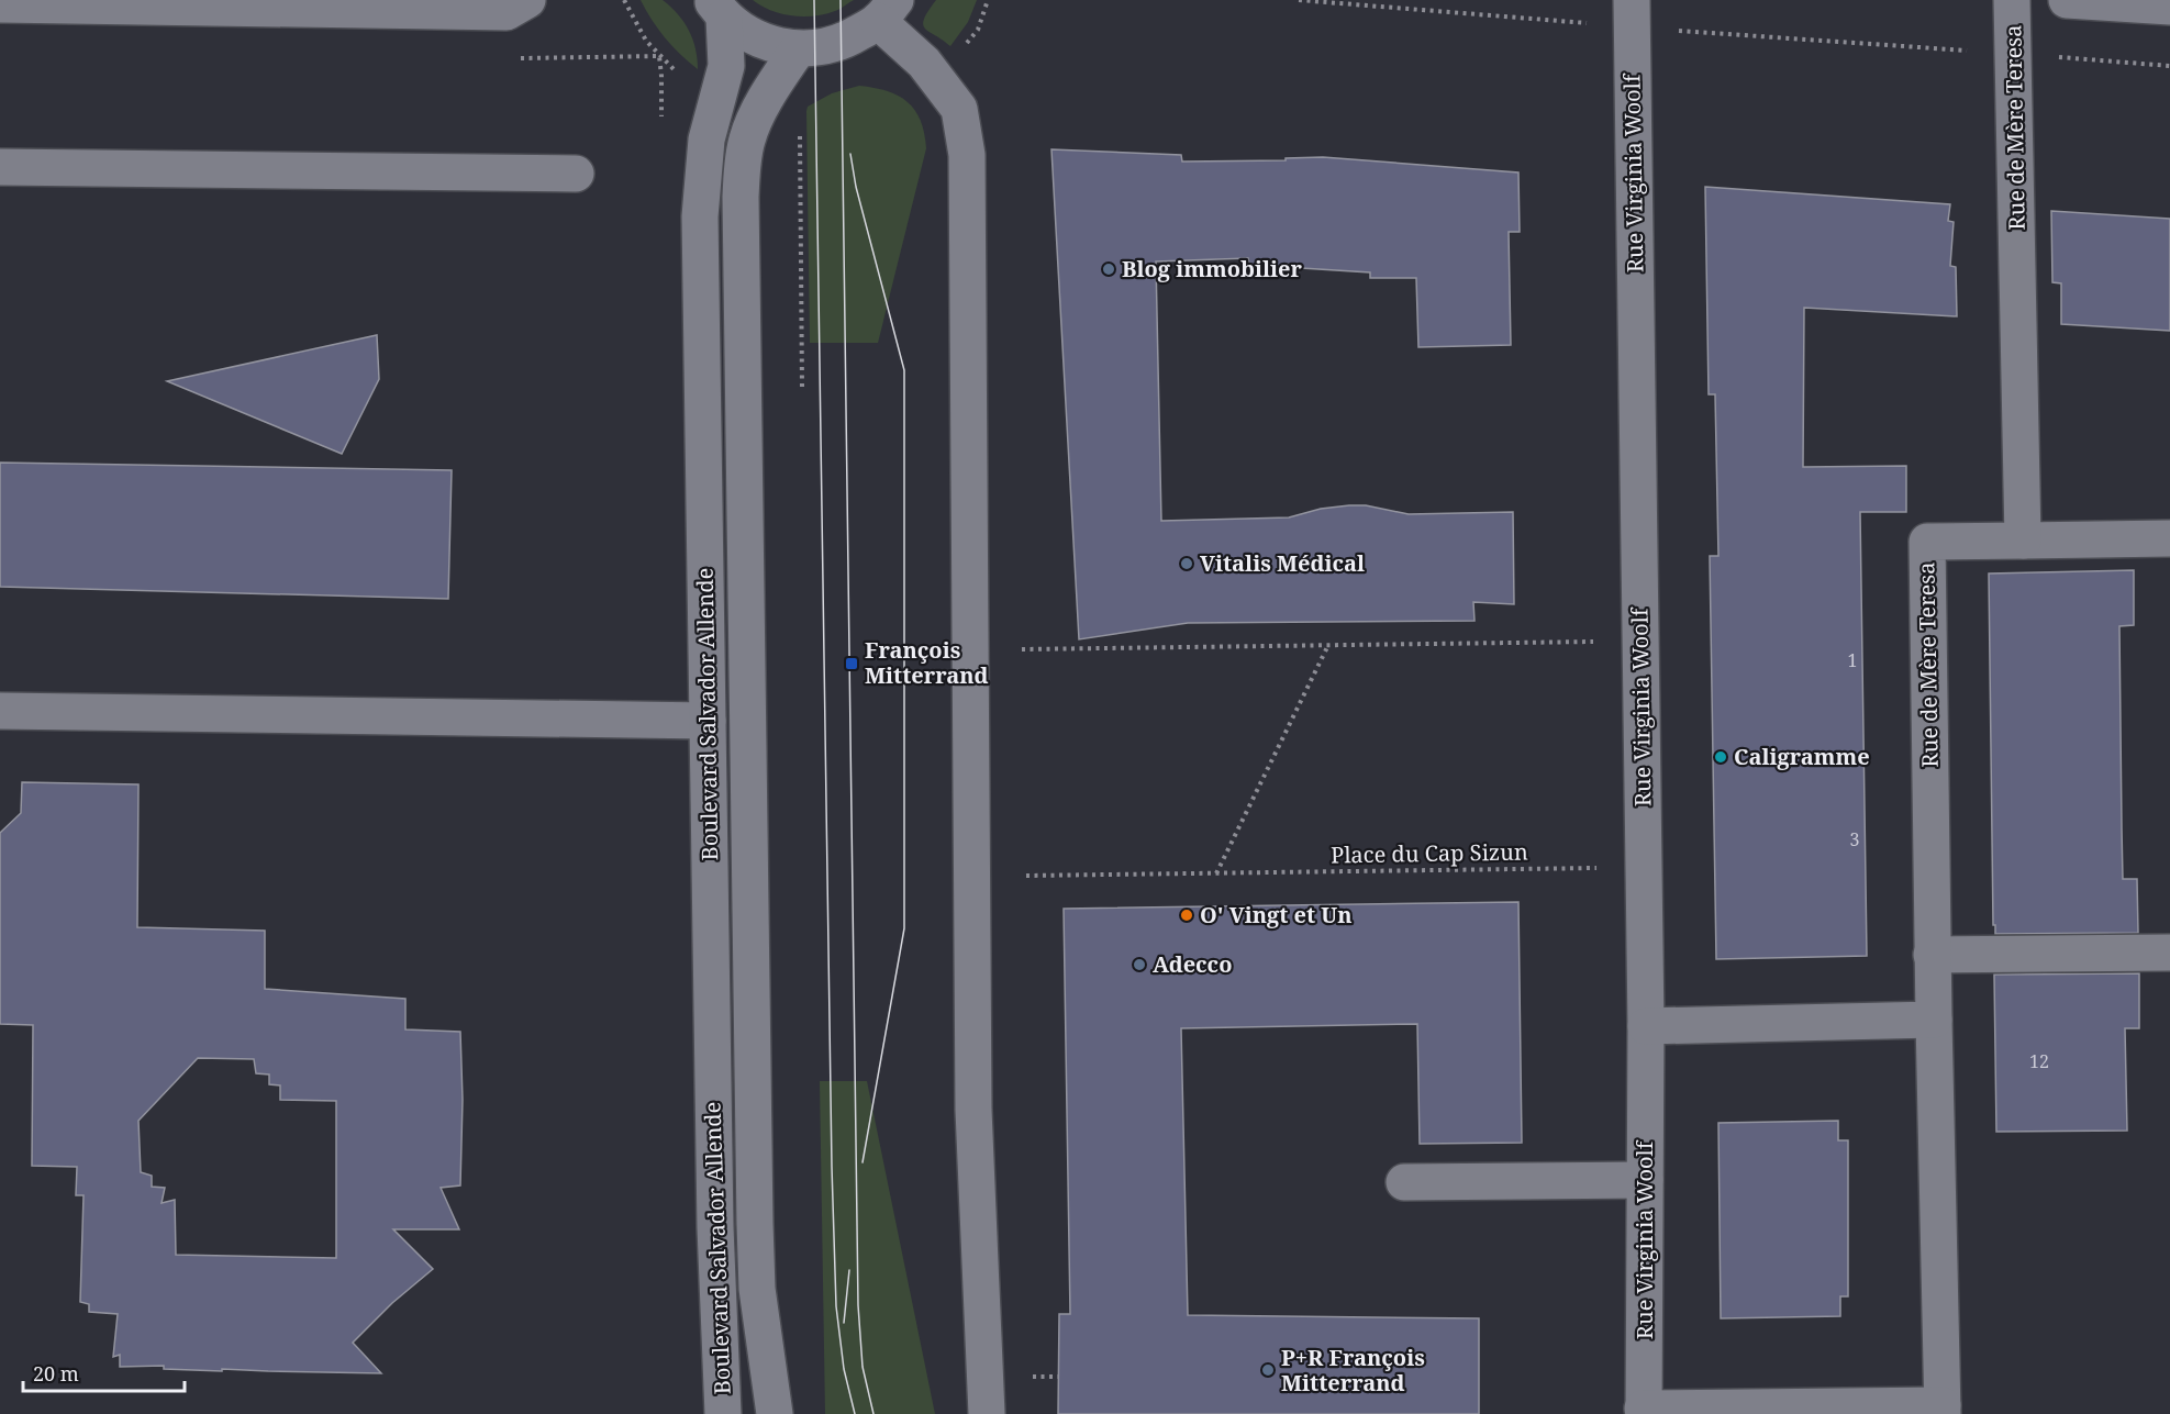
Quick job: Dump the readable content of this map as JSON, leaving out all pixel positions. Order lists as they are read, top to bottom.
{
  "streets": {
    "street": ["Rue de Mère Teresa", "Rue Virginia Woolf", "Boulevard Salvador Allende"],
    "path": ["Place du Cap Sizun"]
  },
  "crossings": [
    ["Rue Virginia Woolf", "Place du Cap Sizun"]
  ],
  "places": {
    "other": [
      "Blog immobilier",
      "Vitalis Médical",
      "Caligramme",
      "O' Vingt et Un",
      "Adecco",
      "P+R François Mitterrand"
    ],
    "transit": ["François Mitterrand"]
  },
  "house_numbers": ["1", "3", "12"],
  "scale_bar": "20 m"
}
